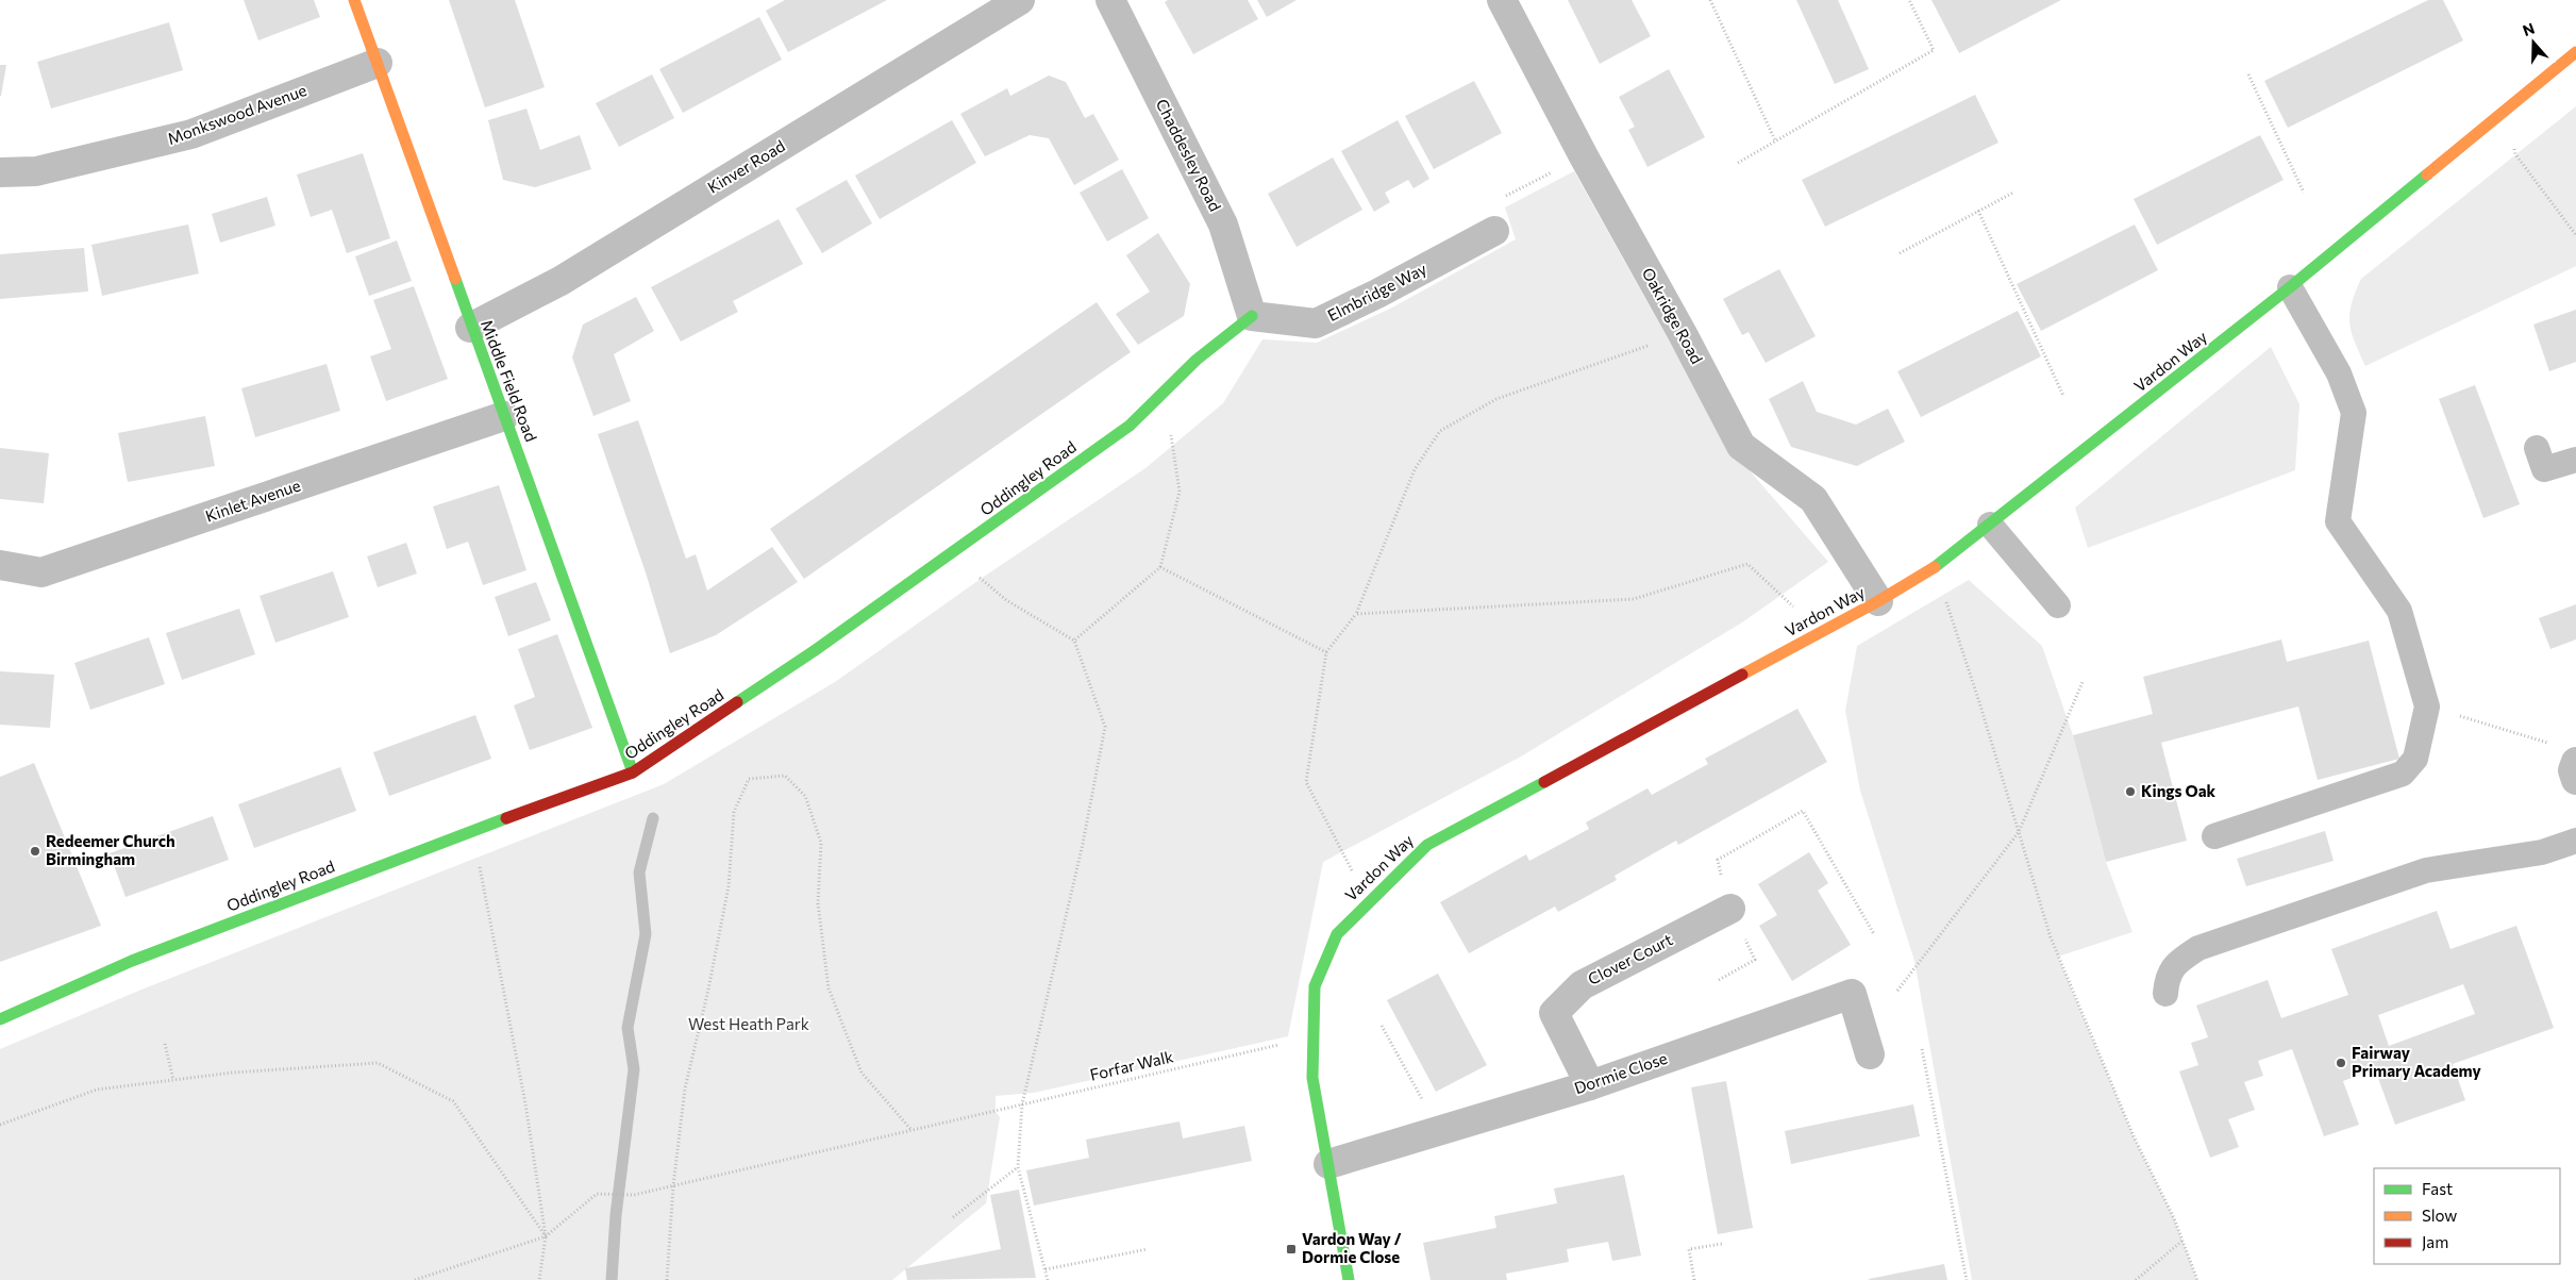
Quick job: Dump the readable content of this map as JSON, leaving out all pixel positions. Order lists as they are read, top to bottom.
{
  "streets": {
    "street": [
      "Monkswood Avenue",
      "Chaddesley Road",
      "Kinver Road",
      "Elmbridge Way",
      "Oakridge Road",
      "Vardon Way",
      "Middle Field Road",
      "Oddingley Road",
      "Kinlet Avenue",
      "Clover Court",
      "Dormie Close"
    ],
    "path": ["Forfar Walk"]
  },
  "crossings": [
    ["Monkswood Avenue", "Middle Field Road"],
    ["Chaddesley Road", "Elmbridge Way"],
    ["Chaddesley Road", "Oddingley Road"],
    ["Kinver Road", "Middle Field Road"],
    ["Elmbridge Way", "Oddingley Road"],
    ["Oakridge Road", "Vardon Way"],
    ["Vardon Way", "Forfar Walk"],
    ["Vardon Way", "Dormie Close"],
    ["Middle Field Road", "Oddingley Road"],
    ["Middle Field Road", "Kinlet Avenue"],
    ["Clover Court", "Dormie Close"]
  ],
  "parks": ["West Heath Park"],
  "places": {
    "other": ["Kings Oak", "Redeemer Church Birmingham", "Fairway Primary Academy"],
    "transit": ["Vardon Way / Dormie Close"]
  },
  "legend": ["Fast", "Slow", "Jam"],
  "north": "top"
}
